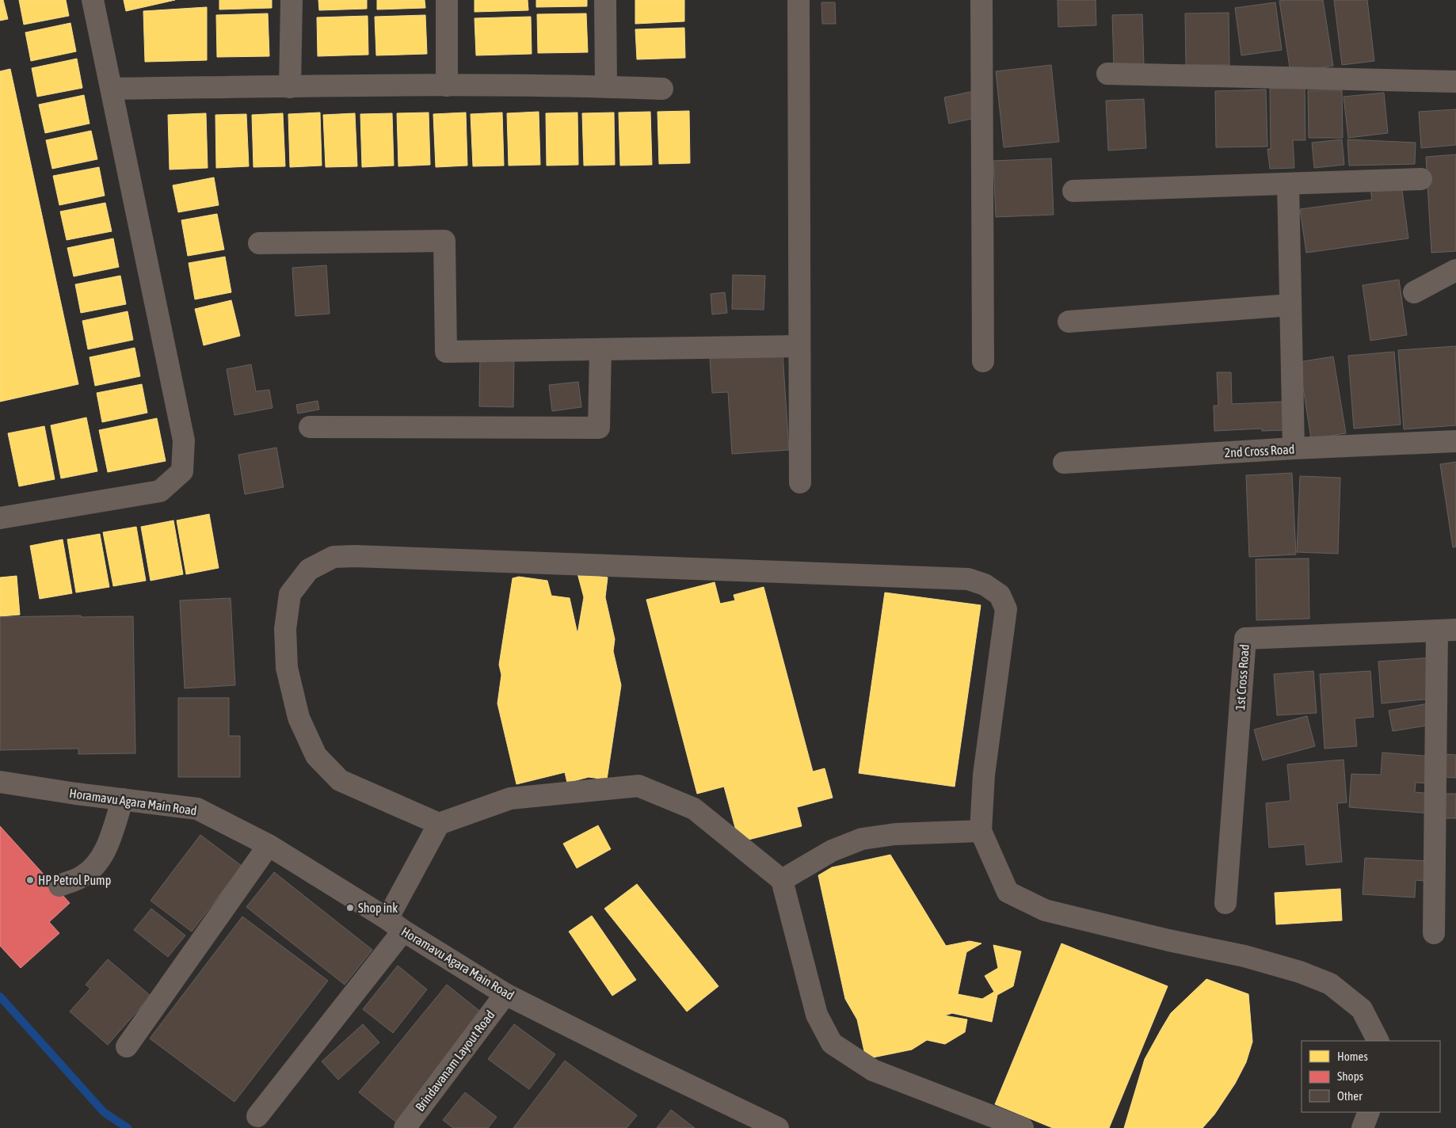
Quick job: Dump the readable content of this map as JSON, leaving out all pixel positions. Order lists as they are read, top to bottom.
{
  "streets": {
    "street": [
      "2nd Cross Road",
      "1st Cross Road",
      "Horamavu Agara Main Road",
      "Brindavanam Layout Road"
    ]
  },
  "crossings": [
    ["Horamavu Agara Main Road", "Brindavanam Layout Road"]
  ],
  "places": ["HP Petrol Pump", "Shop ink"],
  "legend": ["Homes", "Shops", "Other"]
}
